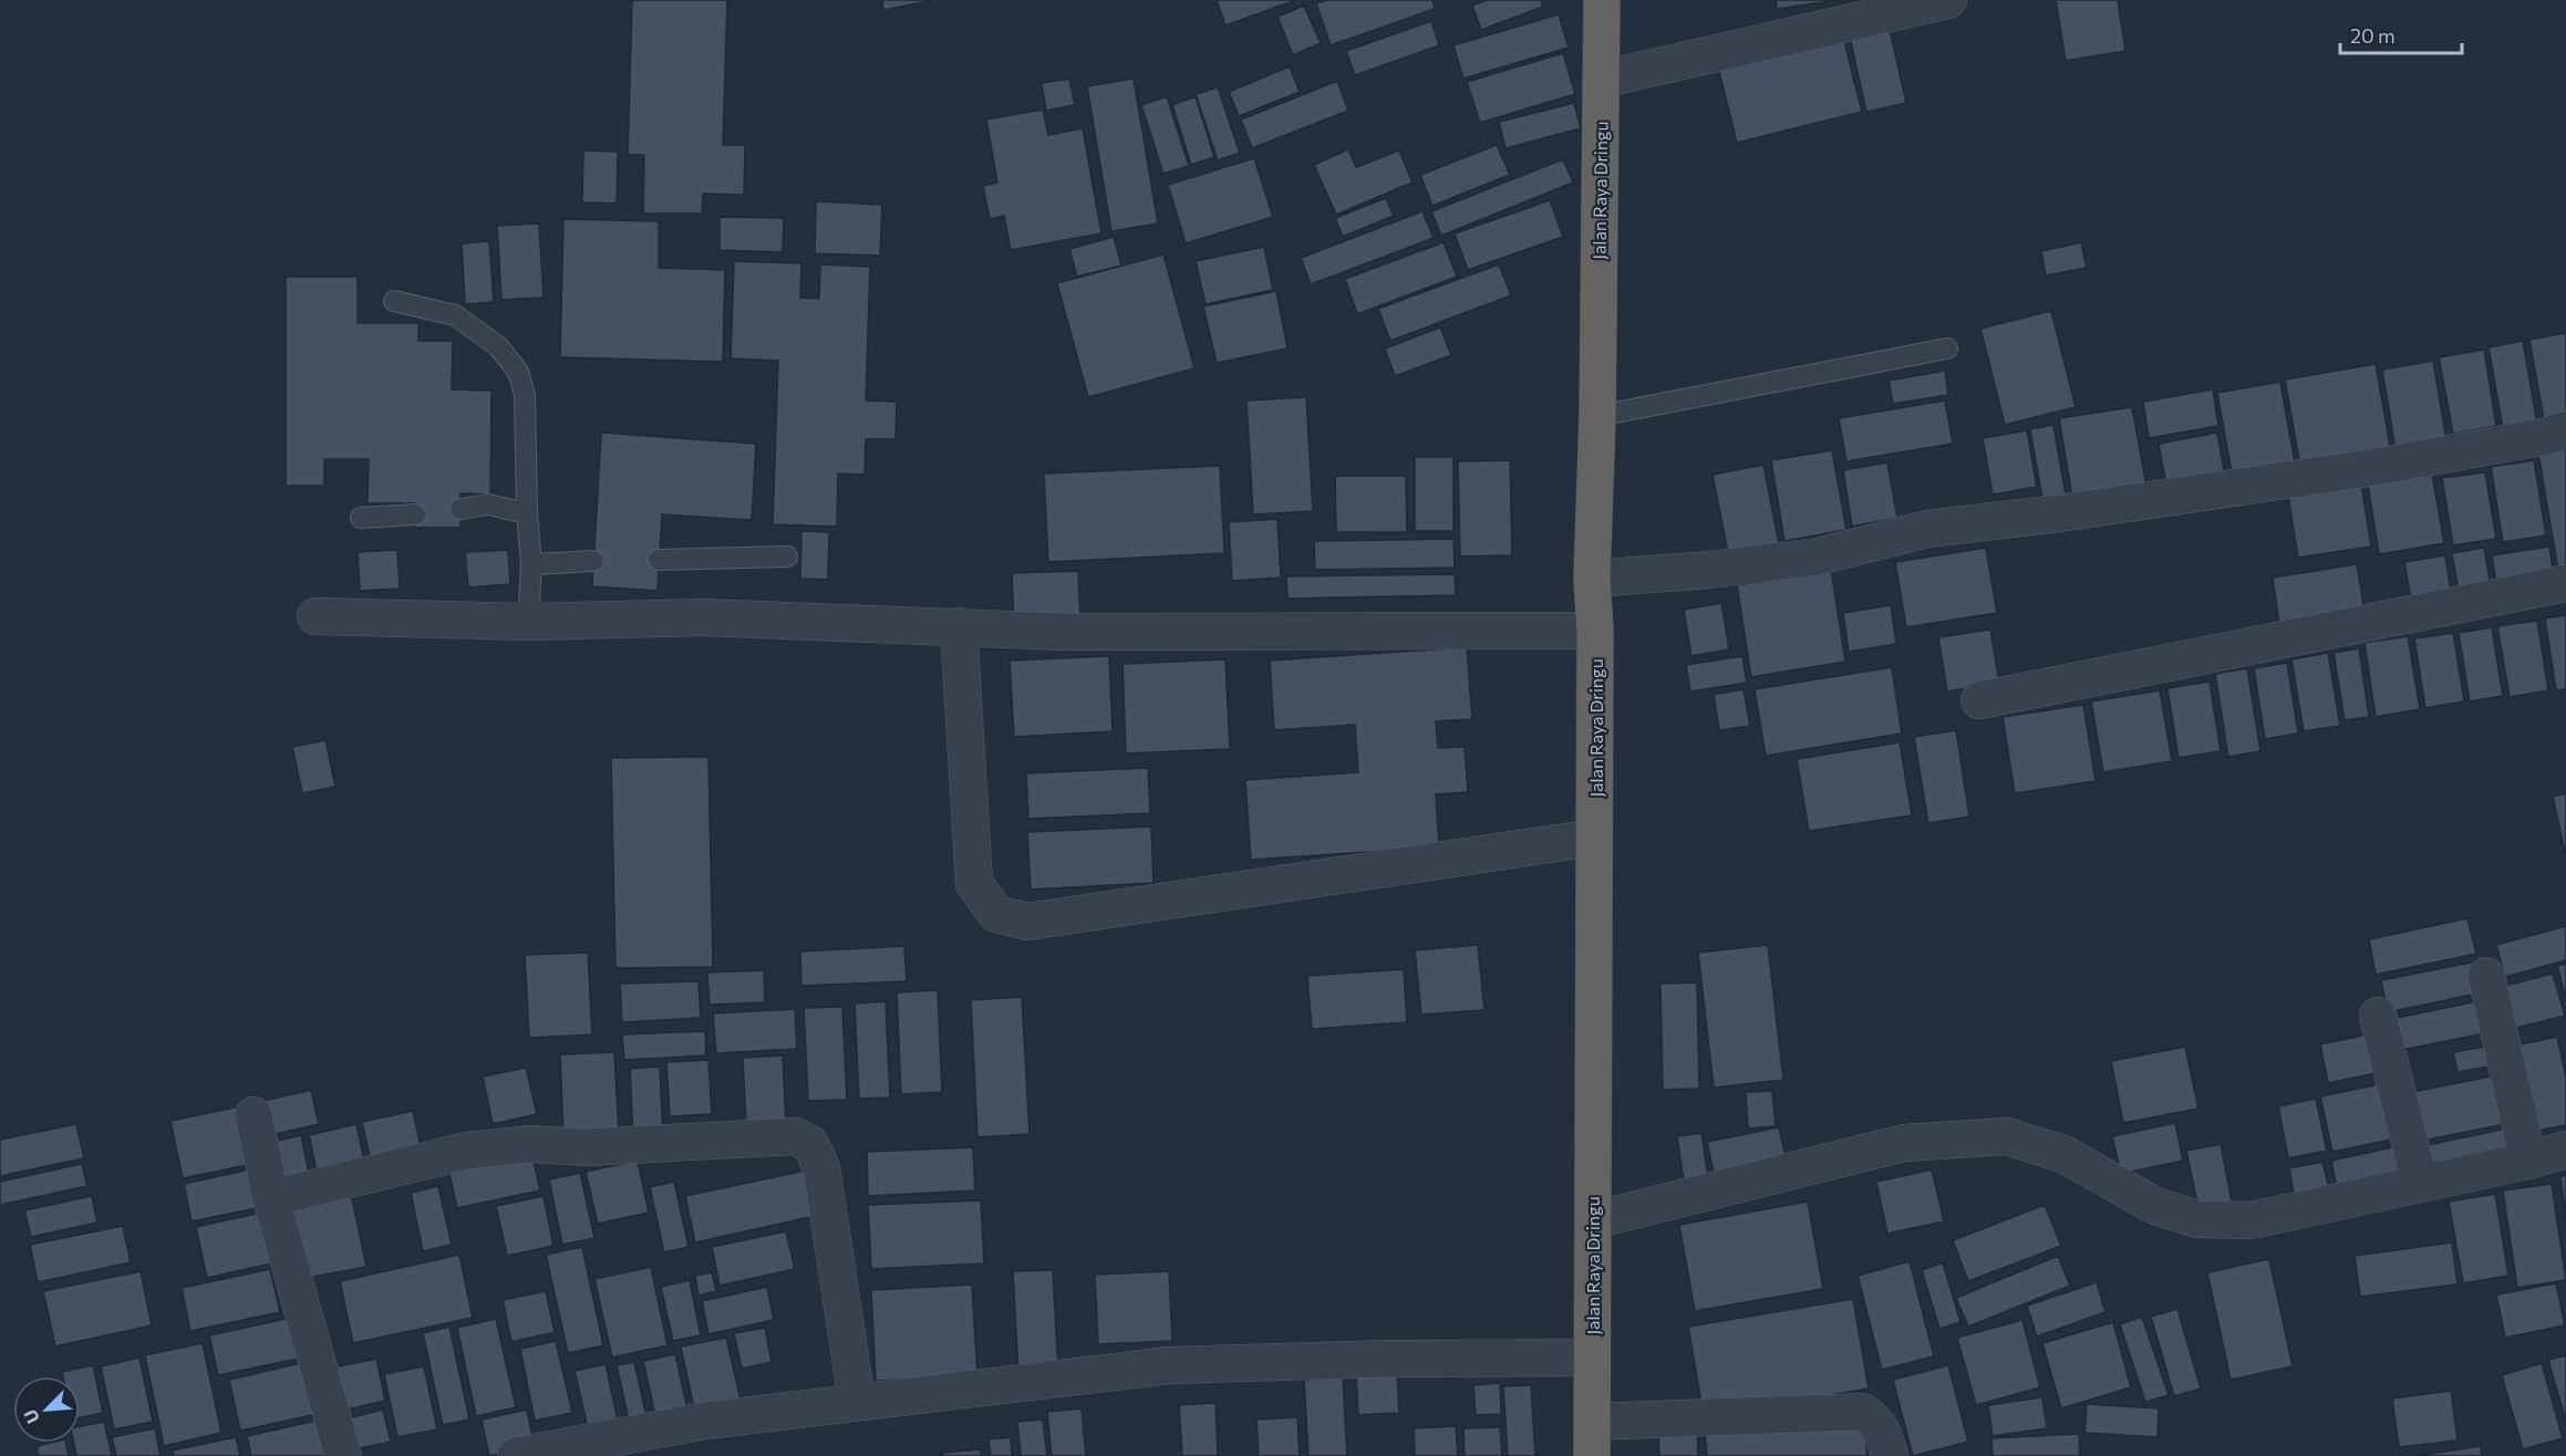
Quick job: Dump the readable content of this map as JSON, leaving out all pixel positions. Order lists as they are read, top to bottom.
{
  "streets": {
    "highway": ["Jalan Raya Dringu"]
  },
  "scale_bar": "20 m",
  "north": "bottom left"
}
